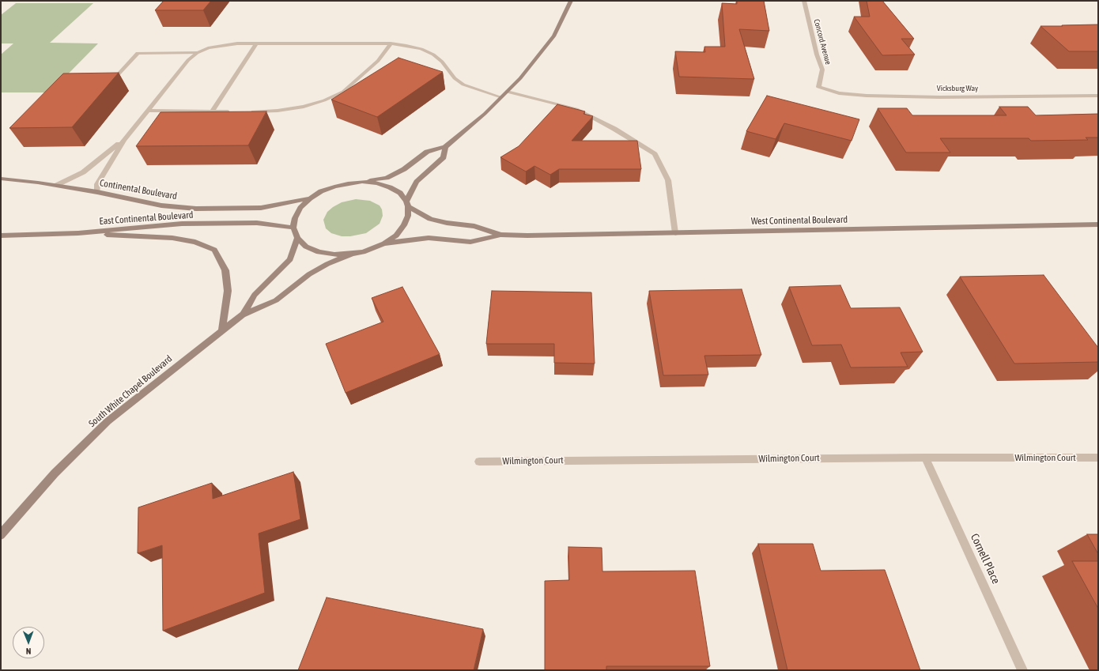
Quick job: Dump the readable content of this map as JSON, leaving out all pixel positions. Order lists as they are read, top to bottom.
{
  "streets": {
    "main road": [
      "Continental Boulevard",
      "East Continental Boulevard",
      "West Continental Boulevard",
      "South White Chapel Boulevard"
    ],
    "street": [
      "Concord Avenue",
      "Vicksburg Way",
      "Wilmington Court",
      "Cornell Place"
    ]
  },
  "crossings": [
    ["Concord Avenue", "Vicksburg Way"],
    ["Continental Boulevard", "East Continental Boulevard"],
    ["Continental Boulevard", "West Continental Boulevard"],
    ["Continental Boulevard", "South White Chapel Boulevard"],
    ["East Continental Boulevard", "West Continental Boulevard"],
    ["East Continental Boulevard", "South White Chapel Boulevard"],
    ["West Continental Boulevard", "South White Chapel Boulevard"],
    ["Wilmington Court", "Cornell Place"]
  ],
  "north": "bottom"
}
